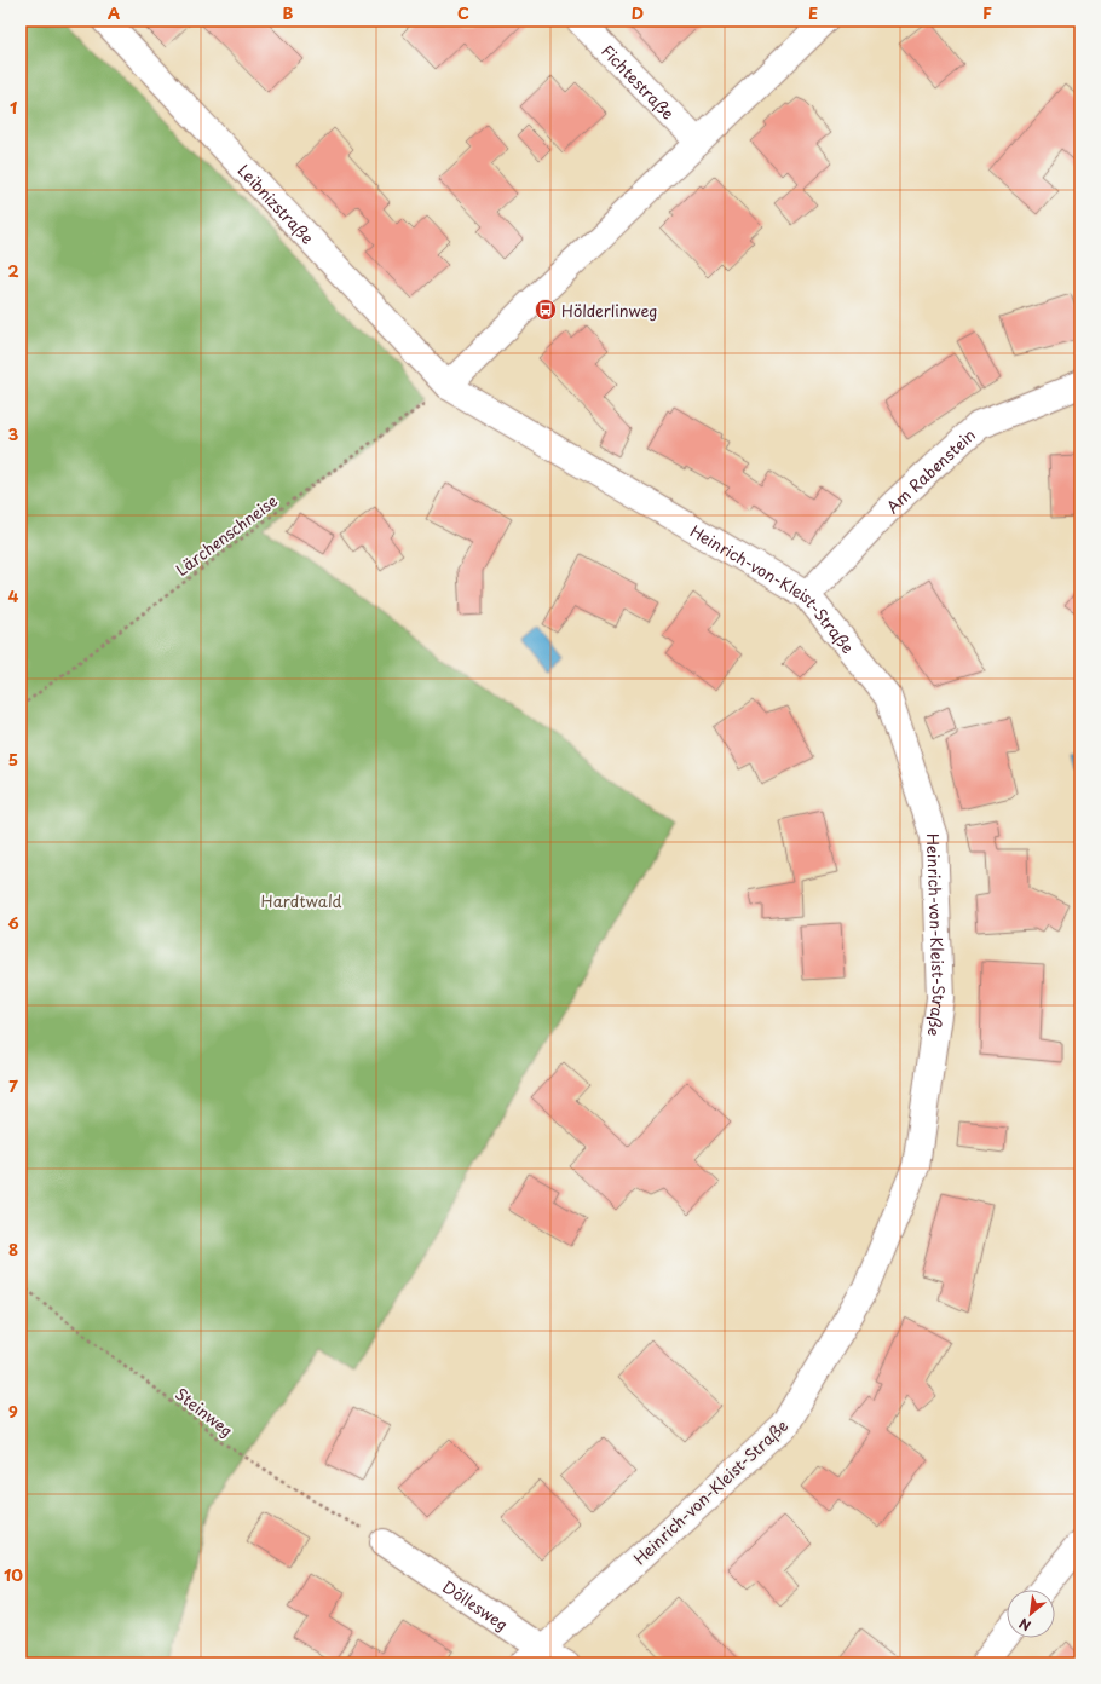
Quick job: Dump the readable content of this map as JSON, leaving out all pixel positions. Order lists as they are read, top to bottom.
{
  "streets": {
    "street": [
      "Fichtestraße",
      "Leibnizstraße",
      "Am Rabenstein",
      "Heinrich-von-Kleist-Straße",
      "Döllesweg"
    ],
    "path": ["Lärchenschneise", "Steinweg"]
  },
  "crossings": [
    ["Leibnizstraße", "Lärchenschneise"],
    ["Leibnizstraße", "Heinrich-von-Kleist-Straße"],
    ["Am Rabenstein", "Heinrich-von-Kleist-Straße"],
    ["Lärchenschneise", "Heinrich-von-Kleist-Straße"],
    ["Heinrich-von-Kleist-Straße", "Döllesweg"],
    ["Steinweg", "Döllesweg"]
  ],
  "parks": ["Hardtwald"],
  "places": {
    "bus stop": ["Hölderlinweg"]
  },
  "north": "bottom left",
  "grid": {
    "columns": [
      "A",
      "B",
      "C",
      "D",
      "E",
      "F"
    ],
    "rows": [
      "1",
      "2",
      "3",
      "4",
      "5",
      "6",
      "7",
      "8",
      "9",
      "10"
    ]
  }
}
